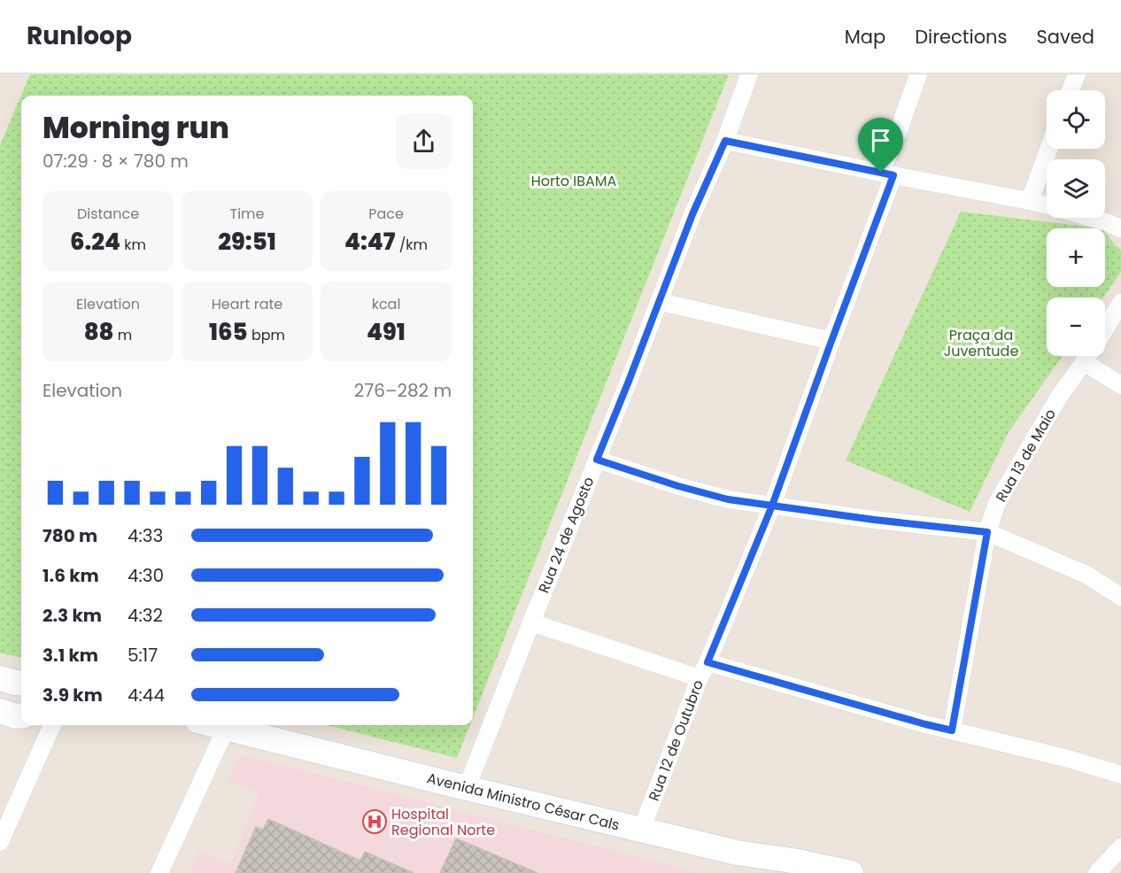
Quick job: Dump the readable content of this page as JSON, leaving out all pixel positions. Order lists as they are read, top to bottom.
{
  "streets": {
    "main road": ["Avenida Ministro César Cals"],
    "street": ["Rua 13 de Maio", "Rua 24 de Agosto", "Rua 12 de Outubro"]
  },
  "crossings": [
    ["Rua 24 de Agosto", "Avenida Ministro César Cals"],
    ["Rua 12 de Outubro", "Avenida Ministro César Cals"]
  ],
  "parks": ["Horto IBAMA", "Praça da Juventude"],
  "places": {
    "hospital": ["Hospital Regional Norte"]
  },
  "page": {
    "header": "Runloop",
    "nav": ["Map", "Directions", "Saved"],
    "map_buttons": ["+", "−"],
    "heading": ["Morning run", "07:29 · 8 × 780 m"],
    "stats": [
      ["Distance", "6.24 km"],
      ["Time", "29:51"],
      ["Pace", "4:47 /km"],
      ["Elevation", "88 m"],
      ["Heart rate", "165 bpm"],
      ["kcal", "491"]
    ],
    "chart": ["Elevation", "276–282 m"],
    "list": [
      {
        "name": "780 m",
        "note": "4:33"
      },
      {
        "name": "1.6 km",
        "note": "4:30"
      },
      {
        "name": "2.3 km",
        "note": "4:32"
      },
      {
        "name": "3.1 km",
        "note": "5:17"
      },
      {
        "name": "3.9 km",
        "note": "4:44"
      }
    ]
  }
}
